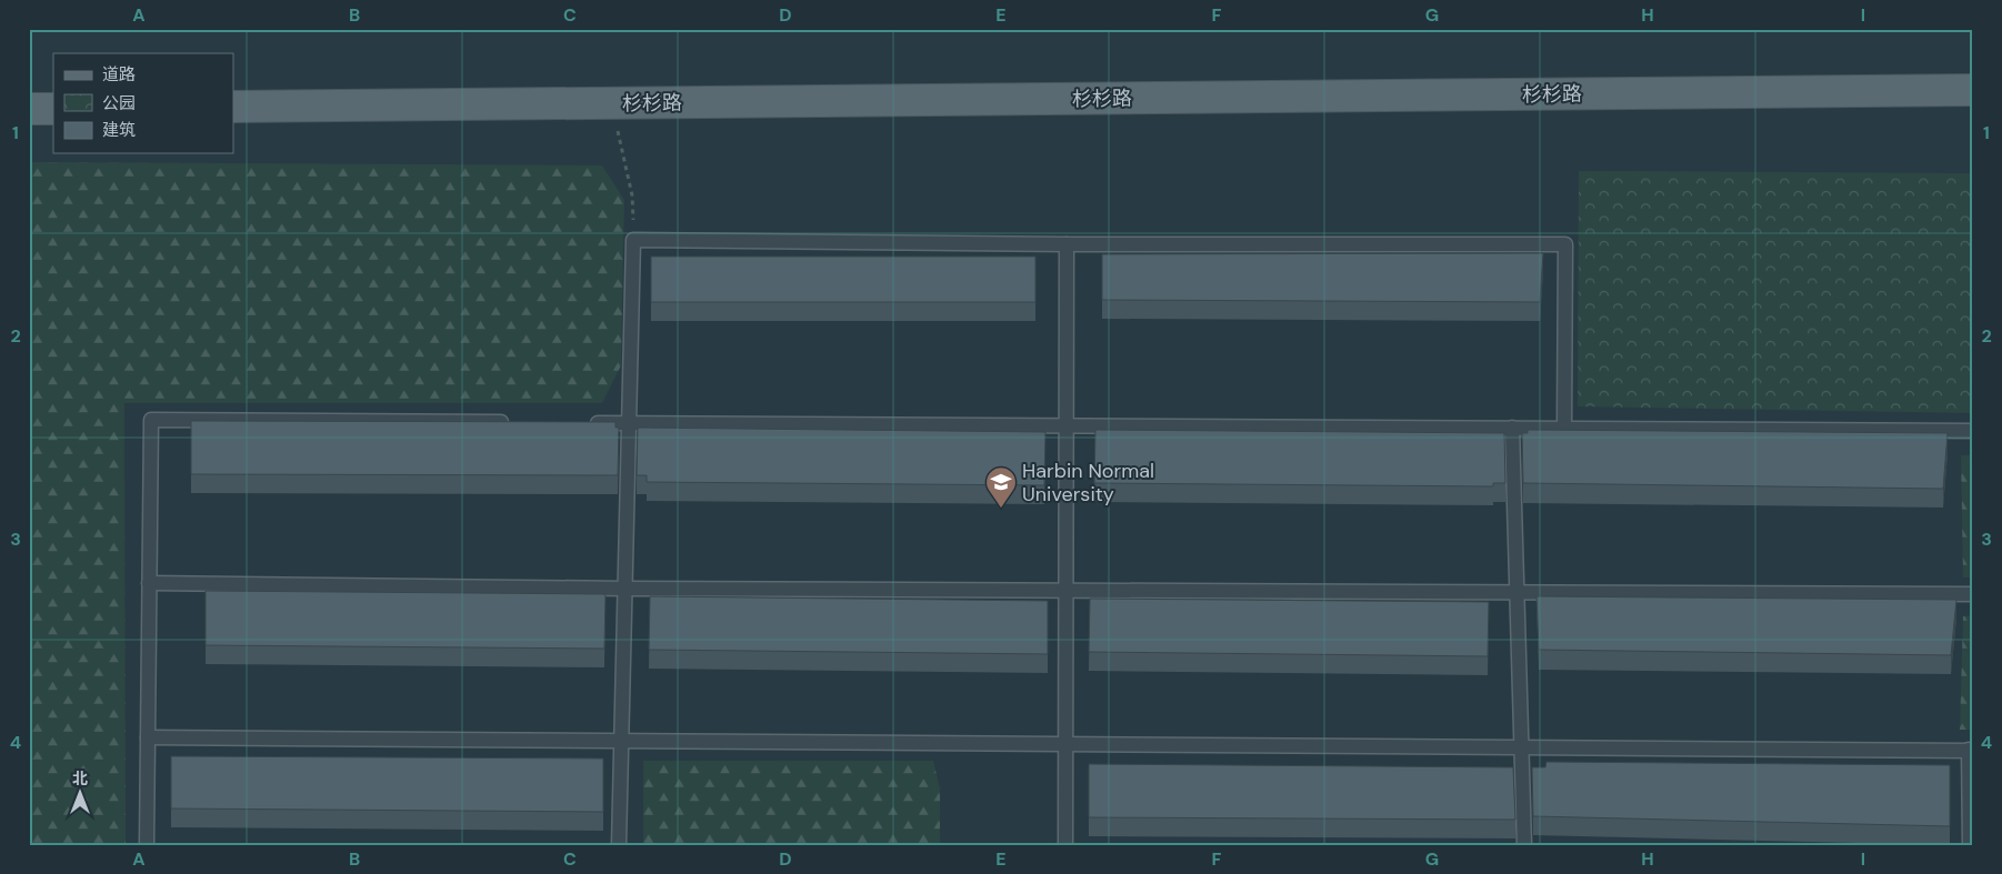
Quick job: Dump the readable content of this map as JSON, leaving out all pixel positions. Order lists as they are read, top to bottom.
{
  "streets": {
    "main road": ["杉杉路"]
  },
  "places": {
    "school or university": ["Harbin Normal University"]
  },
  "legend": ["道路", "公园", "建筑"],
  "north": "top",
  "grid": {
    "columns": [
      "A",
      "B",
      "C",
      "D",
      "E",
      "F",
      "G",
      "H",
      "I"
    ],
    "rows": [
      "1",
      "2",
      "3",
      "4"
    ]
  }
}
